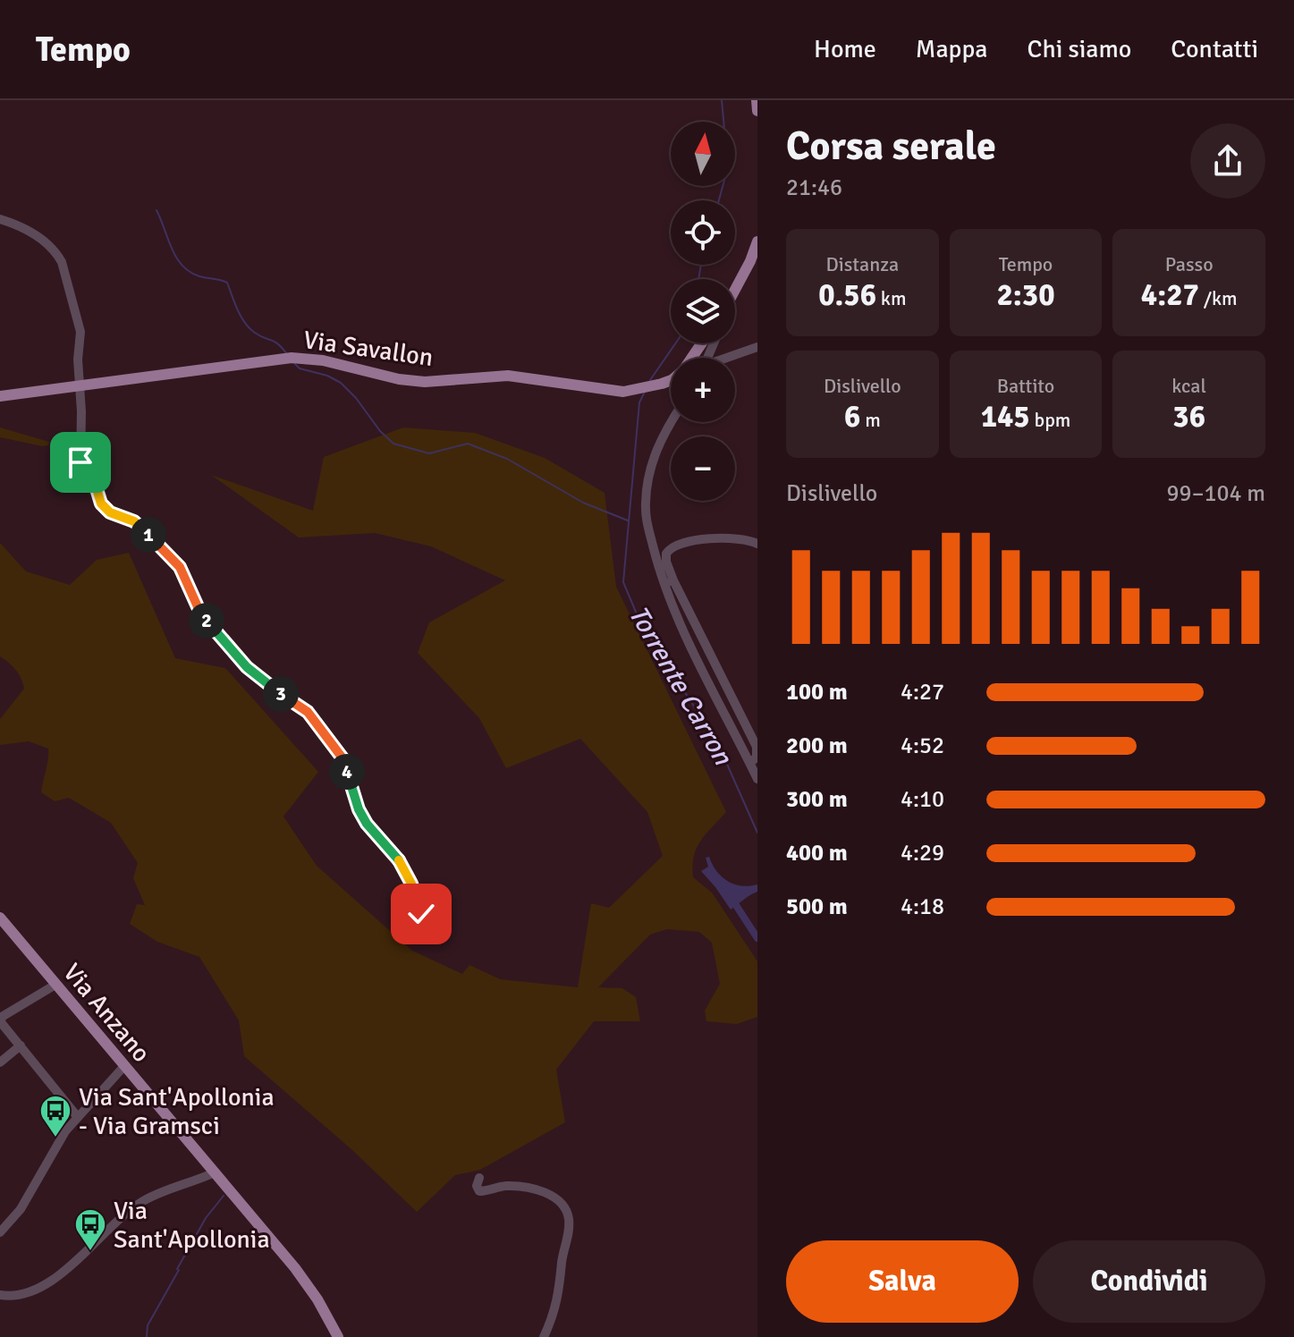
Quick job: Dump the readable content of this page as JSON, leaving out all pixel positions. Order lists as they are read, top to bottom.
{
  "streets": {
    "main road": ["Via Savallon", "Via Anzano"]
  },
  "water": ["Torrente Carron"],
  "places": {
    "bus stop": ["Via Sant'Apollonia - Via Gramsci", "Via Sant'Apollonia"]
  },
  "north": "top",
  "page": {
    "header": "Tempo",
    "nav": [
      "Home",
      "Mappa",
      "Chi siamo",
      "Contatti"
    ],
    "heading": ["Corsa serale", "21:46"],
    "map_buttons": ["+", "−"],
    "stats": [
      ["Distanza", "0.56 km"],
      ["Tempo", "2:30"],
      ["Passo", "4:27 /km"],
      ["Dislivello", "6 m"],
      ["Battito", "145 bpm"],
      ["kcal", "36"]
    ],
    "chart": ["Dislivello", "99–104 m"],
    "pins": [
      "1",
      "2",
      "3",
      "4"
    ],
    "list": [
      {
        "name": "100 m",
        "note": "4:27"
      },
      {
        "name": "200 m",
        "note": "4:52"
      },
      {
        "name": "300 m",
        "note": "4:10"
      },
      {
        "name": "400 m",
        "note": "4:29"
      },
      {
        "name": "500 m",
        "note": "4:18"
      }
    ],
    "buttons": ["Salva", "Condividi"]
  }
}
